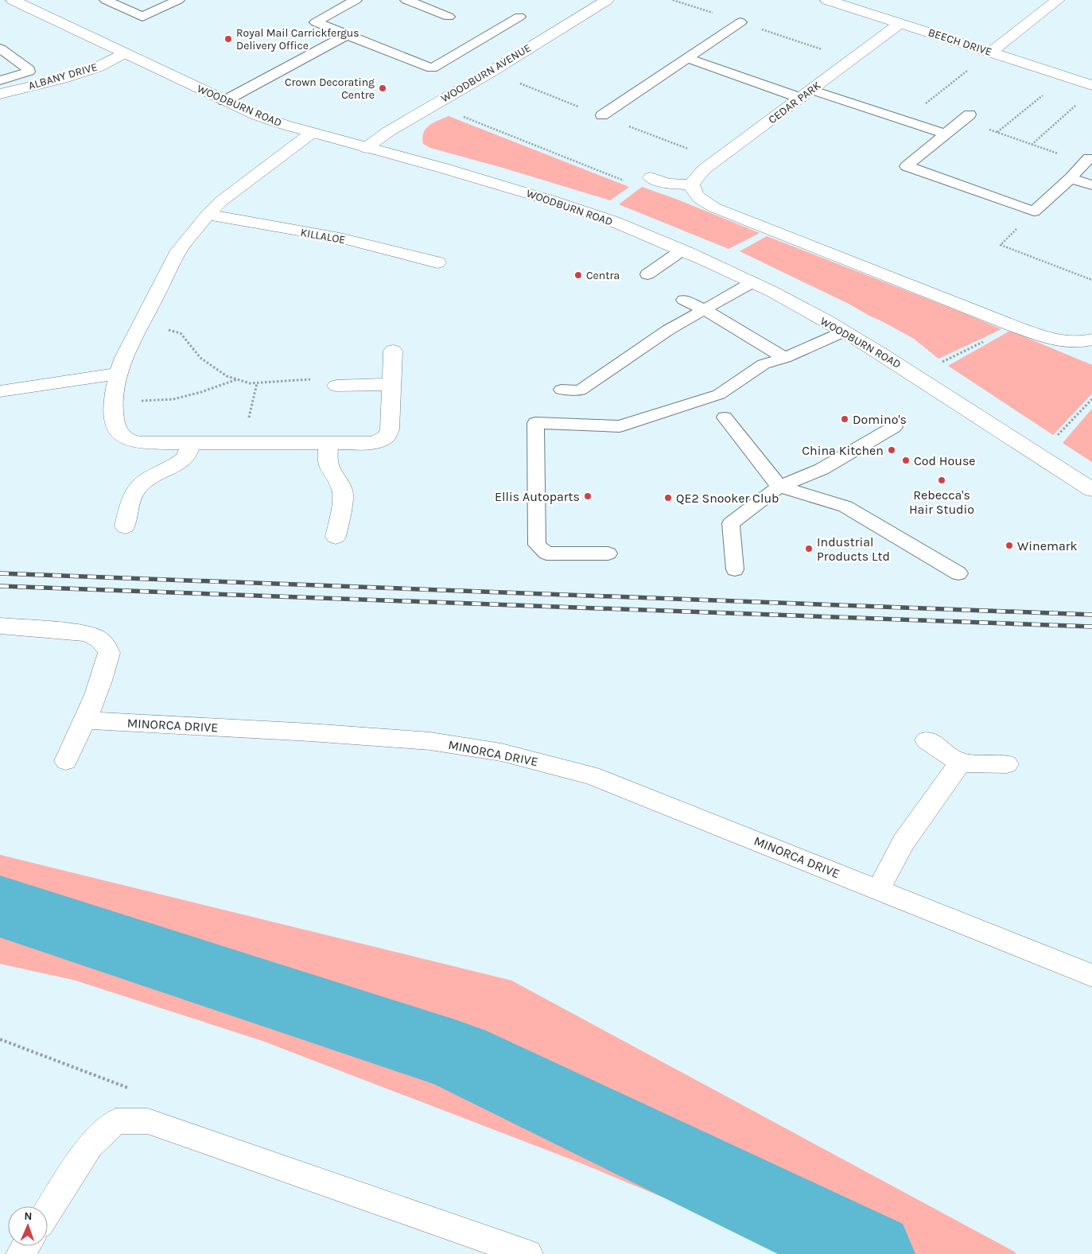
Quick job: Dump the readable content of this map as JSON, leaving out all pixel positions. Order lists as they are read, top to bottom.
{
  "streets": {
    "street": [
      "BEECH DRIVE",
      "WOODBURN AVENUE",
      "ALBANY DRIVE",
      "CEDAR PARK",
      "WOODBURN ROAD",
      "KILLALOE",
      "MINORCA DRIVE"
    ]
  },
  "crossings": [
    ["BEECH DRIVE", "CEDAR PARK"],
    ["WOODBURN AVENUE", "WOODBURN ROAD"],
    ["ALBANY DRIVE", "WOODBURN ROAD"]
  ],
  "places": [
    "Royal Mail Carrickfergus Delivery Office",
    "Crown Decorating Centre",
    "Centra",
    "Domino's",
    "China Kitchen",
    "Cod House",
    "Rebecca's Hair Studio",
    "Ellis Autoparts",
    "QE2 Snooker Club",
    "Winemark",
    "Industrial Products Ltd"
  ],
  "north": "top"
}
